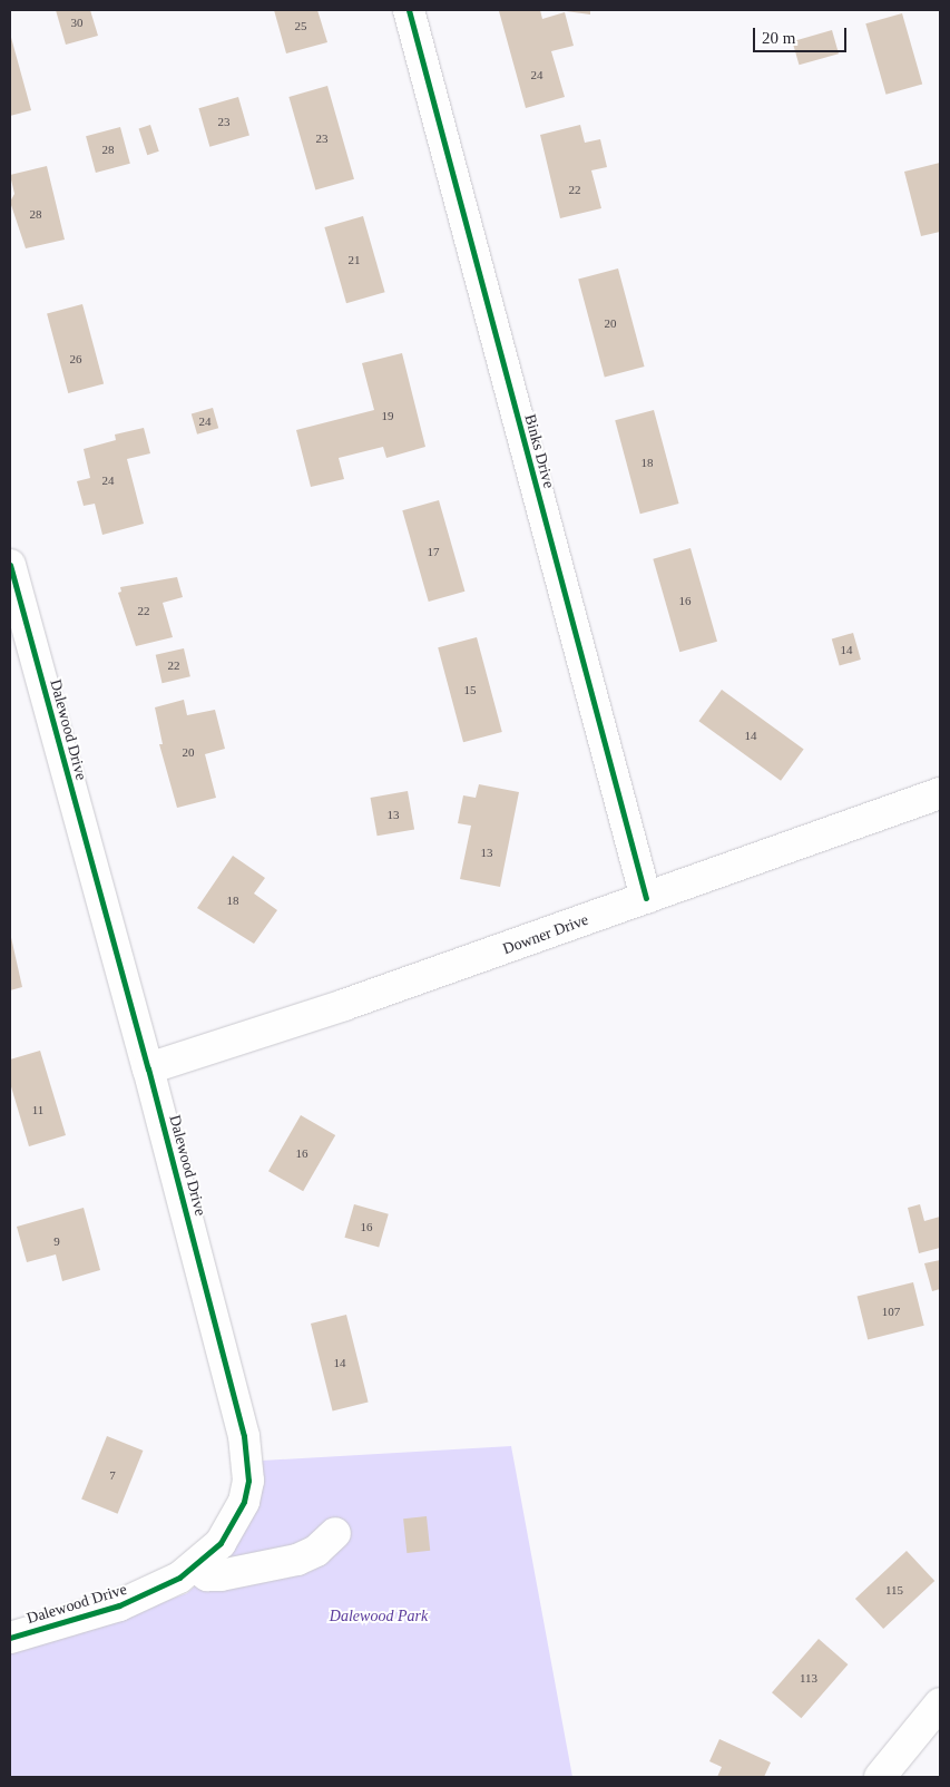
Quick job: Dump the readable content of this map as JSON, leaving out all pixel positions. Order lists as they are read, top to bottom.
{
  "streets": {
    "street": ["Binks Drive", "Dalewood Drive", "Downer Drive"]
  },
  "crossings": [
    ["Binks Drive", "Downer Drive"],
    ["Dalewood Drive", "Downer Drive"]
  ],
  "parks": ["Dalewood Park"],
  "house_numbers": [
    "30",
    "25",
    "24",
    "23",
    "23",
    "28",
    "22",
    "28",
    "21",
    "20",
    "26",
    "19",
    "24",
    "18",
    "24",
    "17",
    "16",
    "22",
    "14",
    "22",
    "15",
    "14",
    "20",
    "13",
    "13",
    "18",
    "11",
    "16",
    "16",
    "9",
    "107",
    "14",
    "7",
    "115",
    "113"
  ],
  "scale_bar": "20 m"
}
